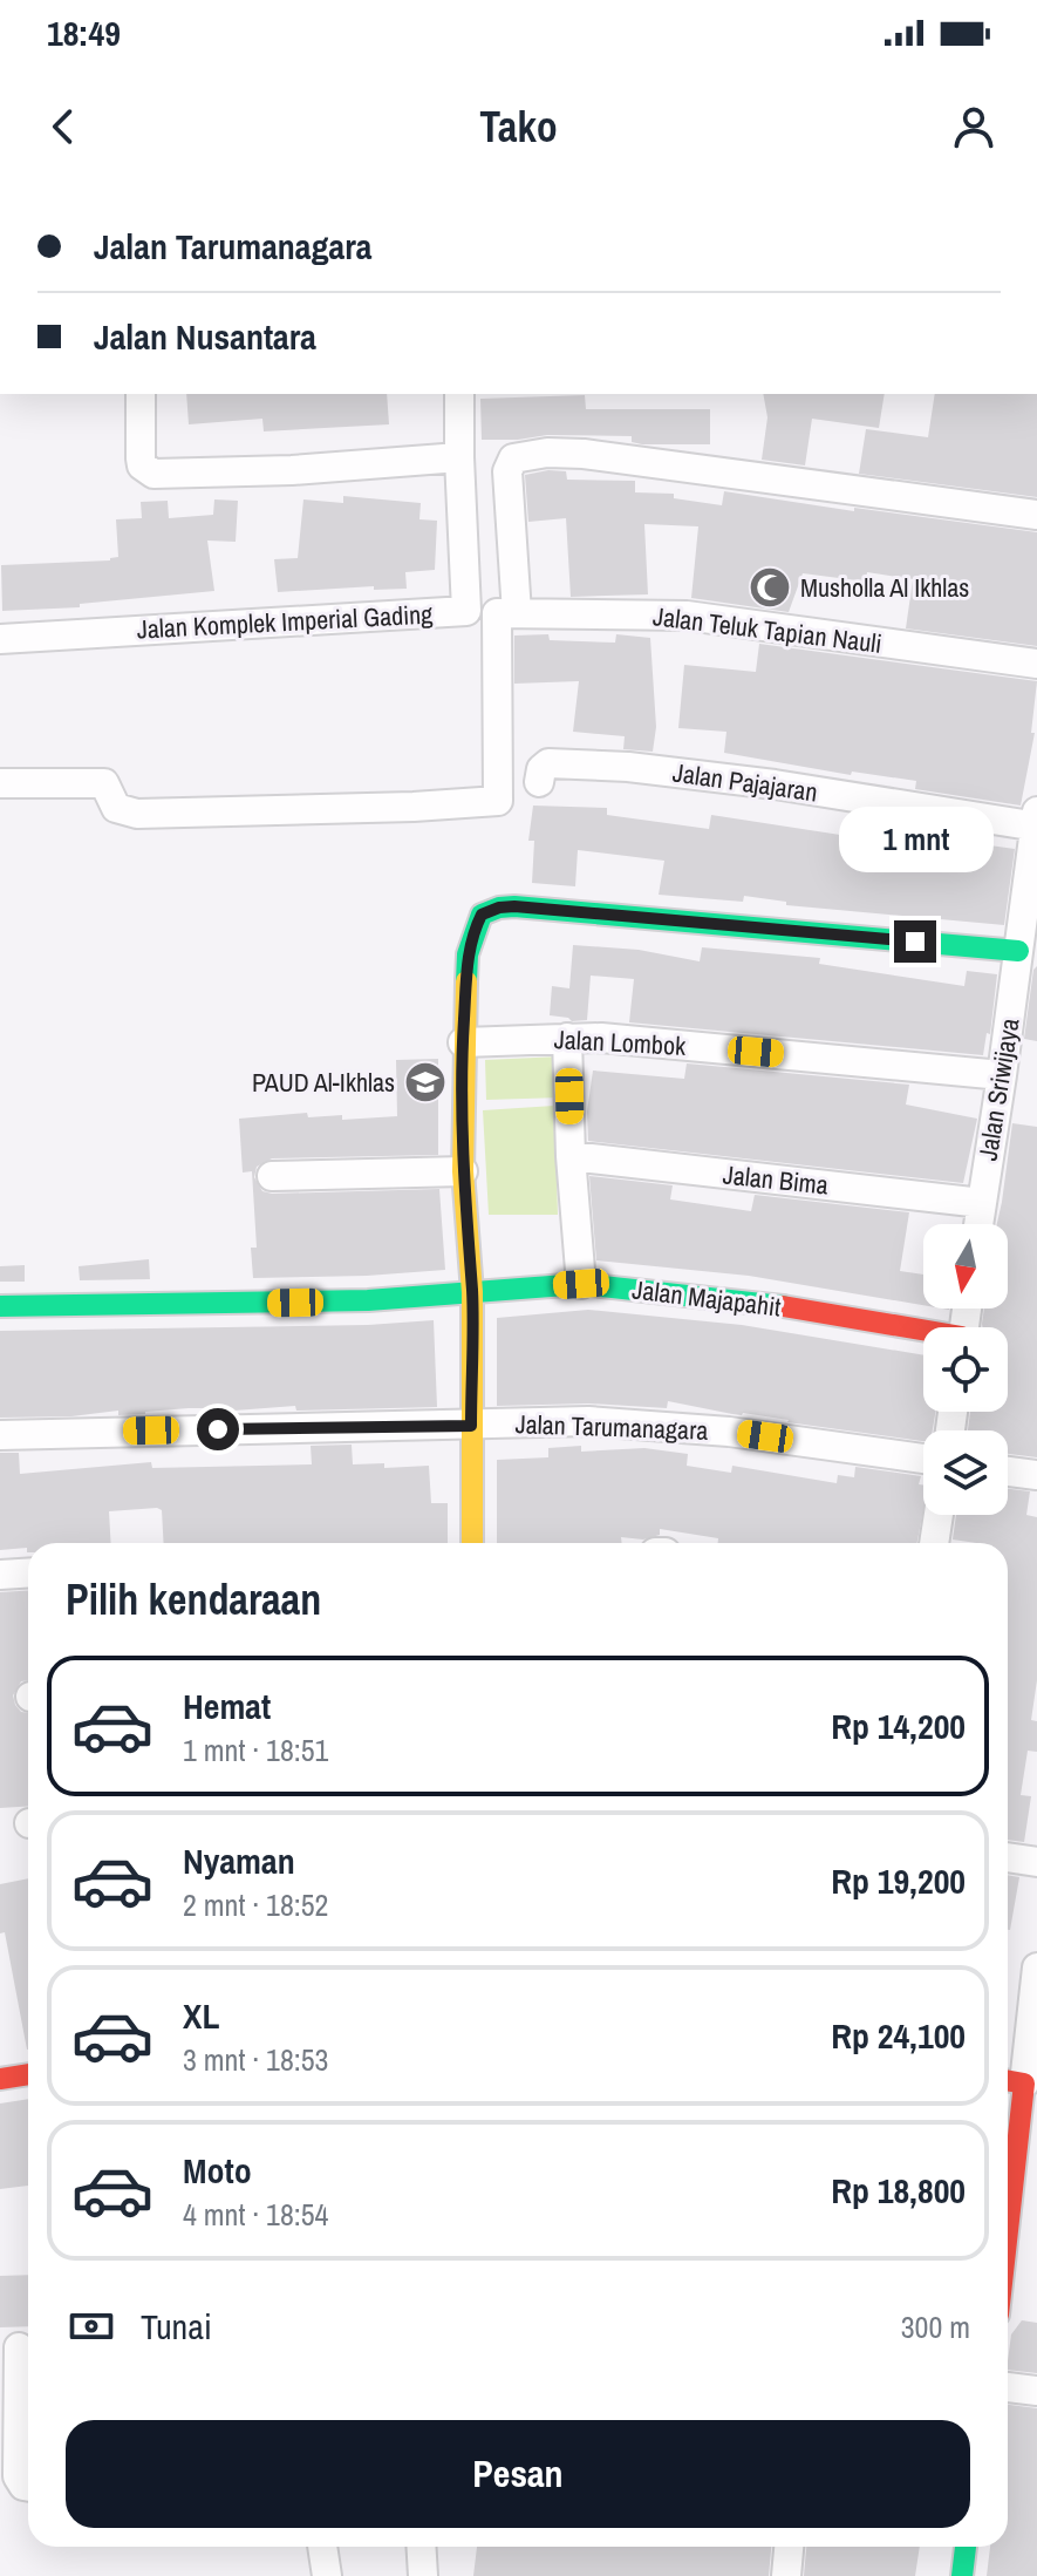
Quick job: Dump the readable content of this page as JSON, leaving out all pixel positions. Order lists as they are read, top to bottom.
{
  "streets": {
    "street": [
      "Jalan Komplek Imperial Gading",
      "Jalan Teluk Tapian Nauli",
      "Jalan Pajajaran",
      "Jalan Lombok",
      "Jalan Sriwijaya",
      "Jalan Bima",
      "Jalan Majapahit",
      "Jalan Tarumanagara"
    ]
  },
  "crossings": [
    ["Jalan Pajajaran", "Jalan Sriwijaya"],
    ["Jalan Lombok", "Jalan Sriwijaya"],
    ["Jalan Sriwijaya", "Jalan Bima"]
  ],
  "places": {
    "mosque": ["Musholla Al Ikhlas"],
    "school or university": ["PAUD Al-Ikhlas"]
  },
  "north": "bottom",
  "page": {
    "status": "18:49",
    "header": "Tako",
    "banner": ["Jalan Tarumanagara", "Jalan Nusantara"],
    "bubble": "1 mnt",
    "heading": "Pilih kendaraan",
    "list": [
      {
        "name": "Hemat",
        "note": "1 mnt · 18:51",
        "value": "Rp 14,200"
      },
      {
        "name": "Nyaman",
        "note": "2 mnt · 18:52",
        "value": "Rp 19,200"
      },
      {
        "name": "XL",
        "note": "3 mnt · 18:53",
        "value": "Rp 24,100"
      },
      {
        "name": "Moto",
        "note": "4 mnt · 18:54",
        "value": "Rp 18,800"
      }
    ],
    "pay": ["Tunai", "300 m"],
    "buttons": "Pesan"
  }
}
